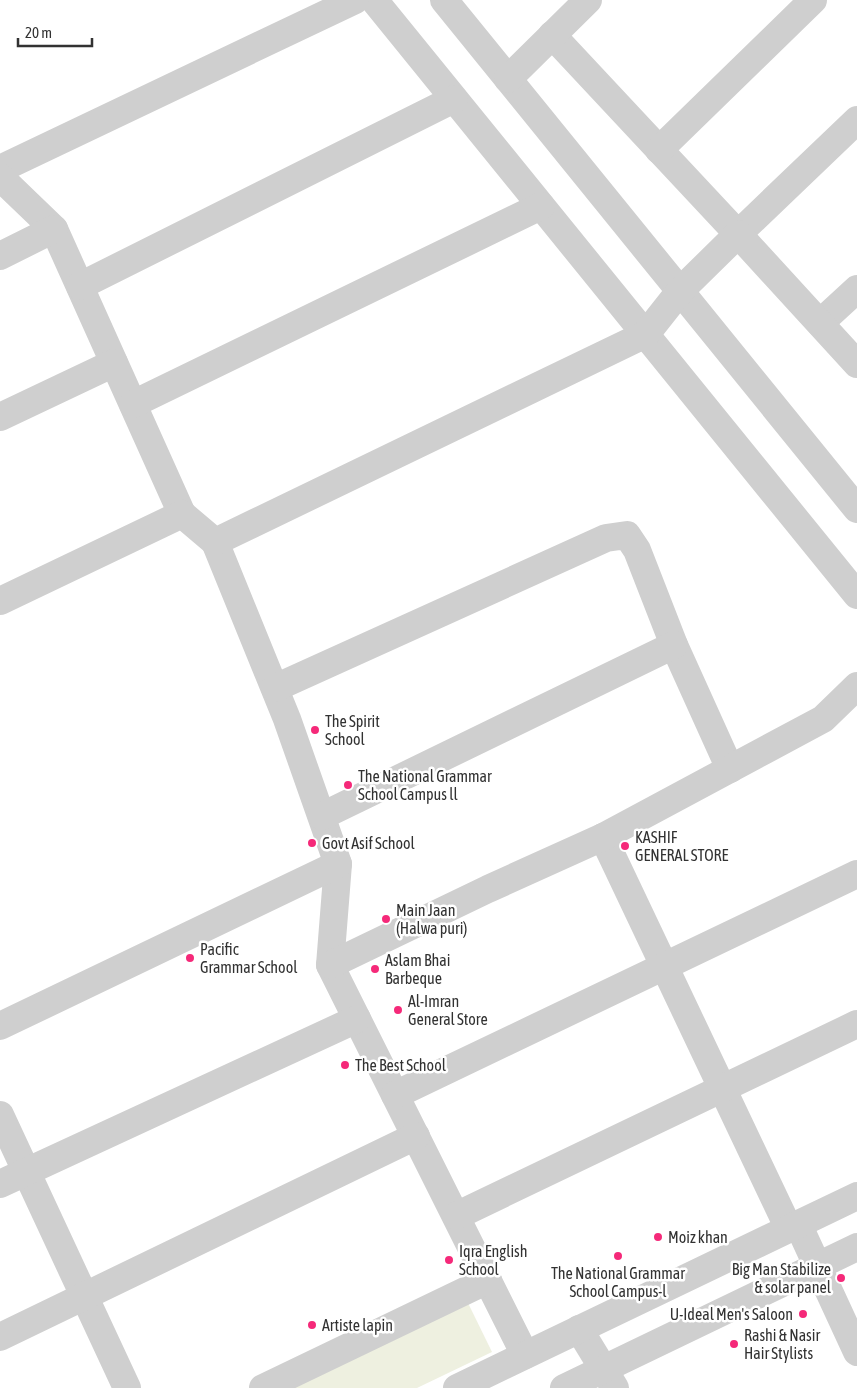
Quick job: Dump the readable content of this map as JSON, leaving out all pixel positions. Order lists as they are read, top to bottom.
{
  "places": [
    "The Spirit School",
    "The National Grammar School Campus ll",
    "Govt Asif School",
    "KASHIF GENERAL STORE",
    "Main Jaan (Halwa puri)",
    "Pacific Grammar School",
    "Aslam Bhai Barbeque",
    "Al-Imran General Store",
    "The Best School",
    "Moiz khan",
    "The National Grammar School Campus-l",
    "Iqra English School",
    "Big Man Stabilize & solar panel",
    "U-Ideal Men's Saloon",
    "Artiste lapin",
    "Rashi & Nasir Hair Stylists"
  ],
  "scale_bar": "20 m"
}
